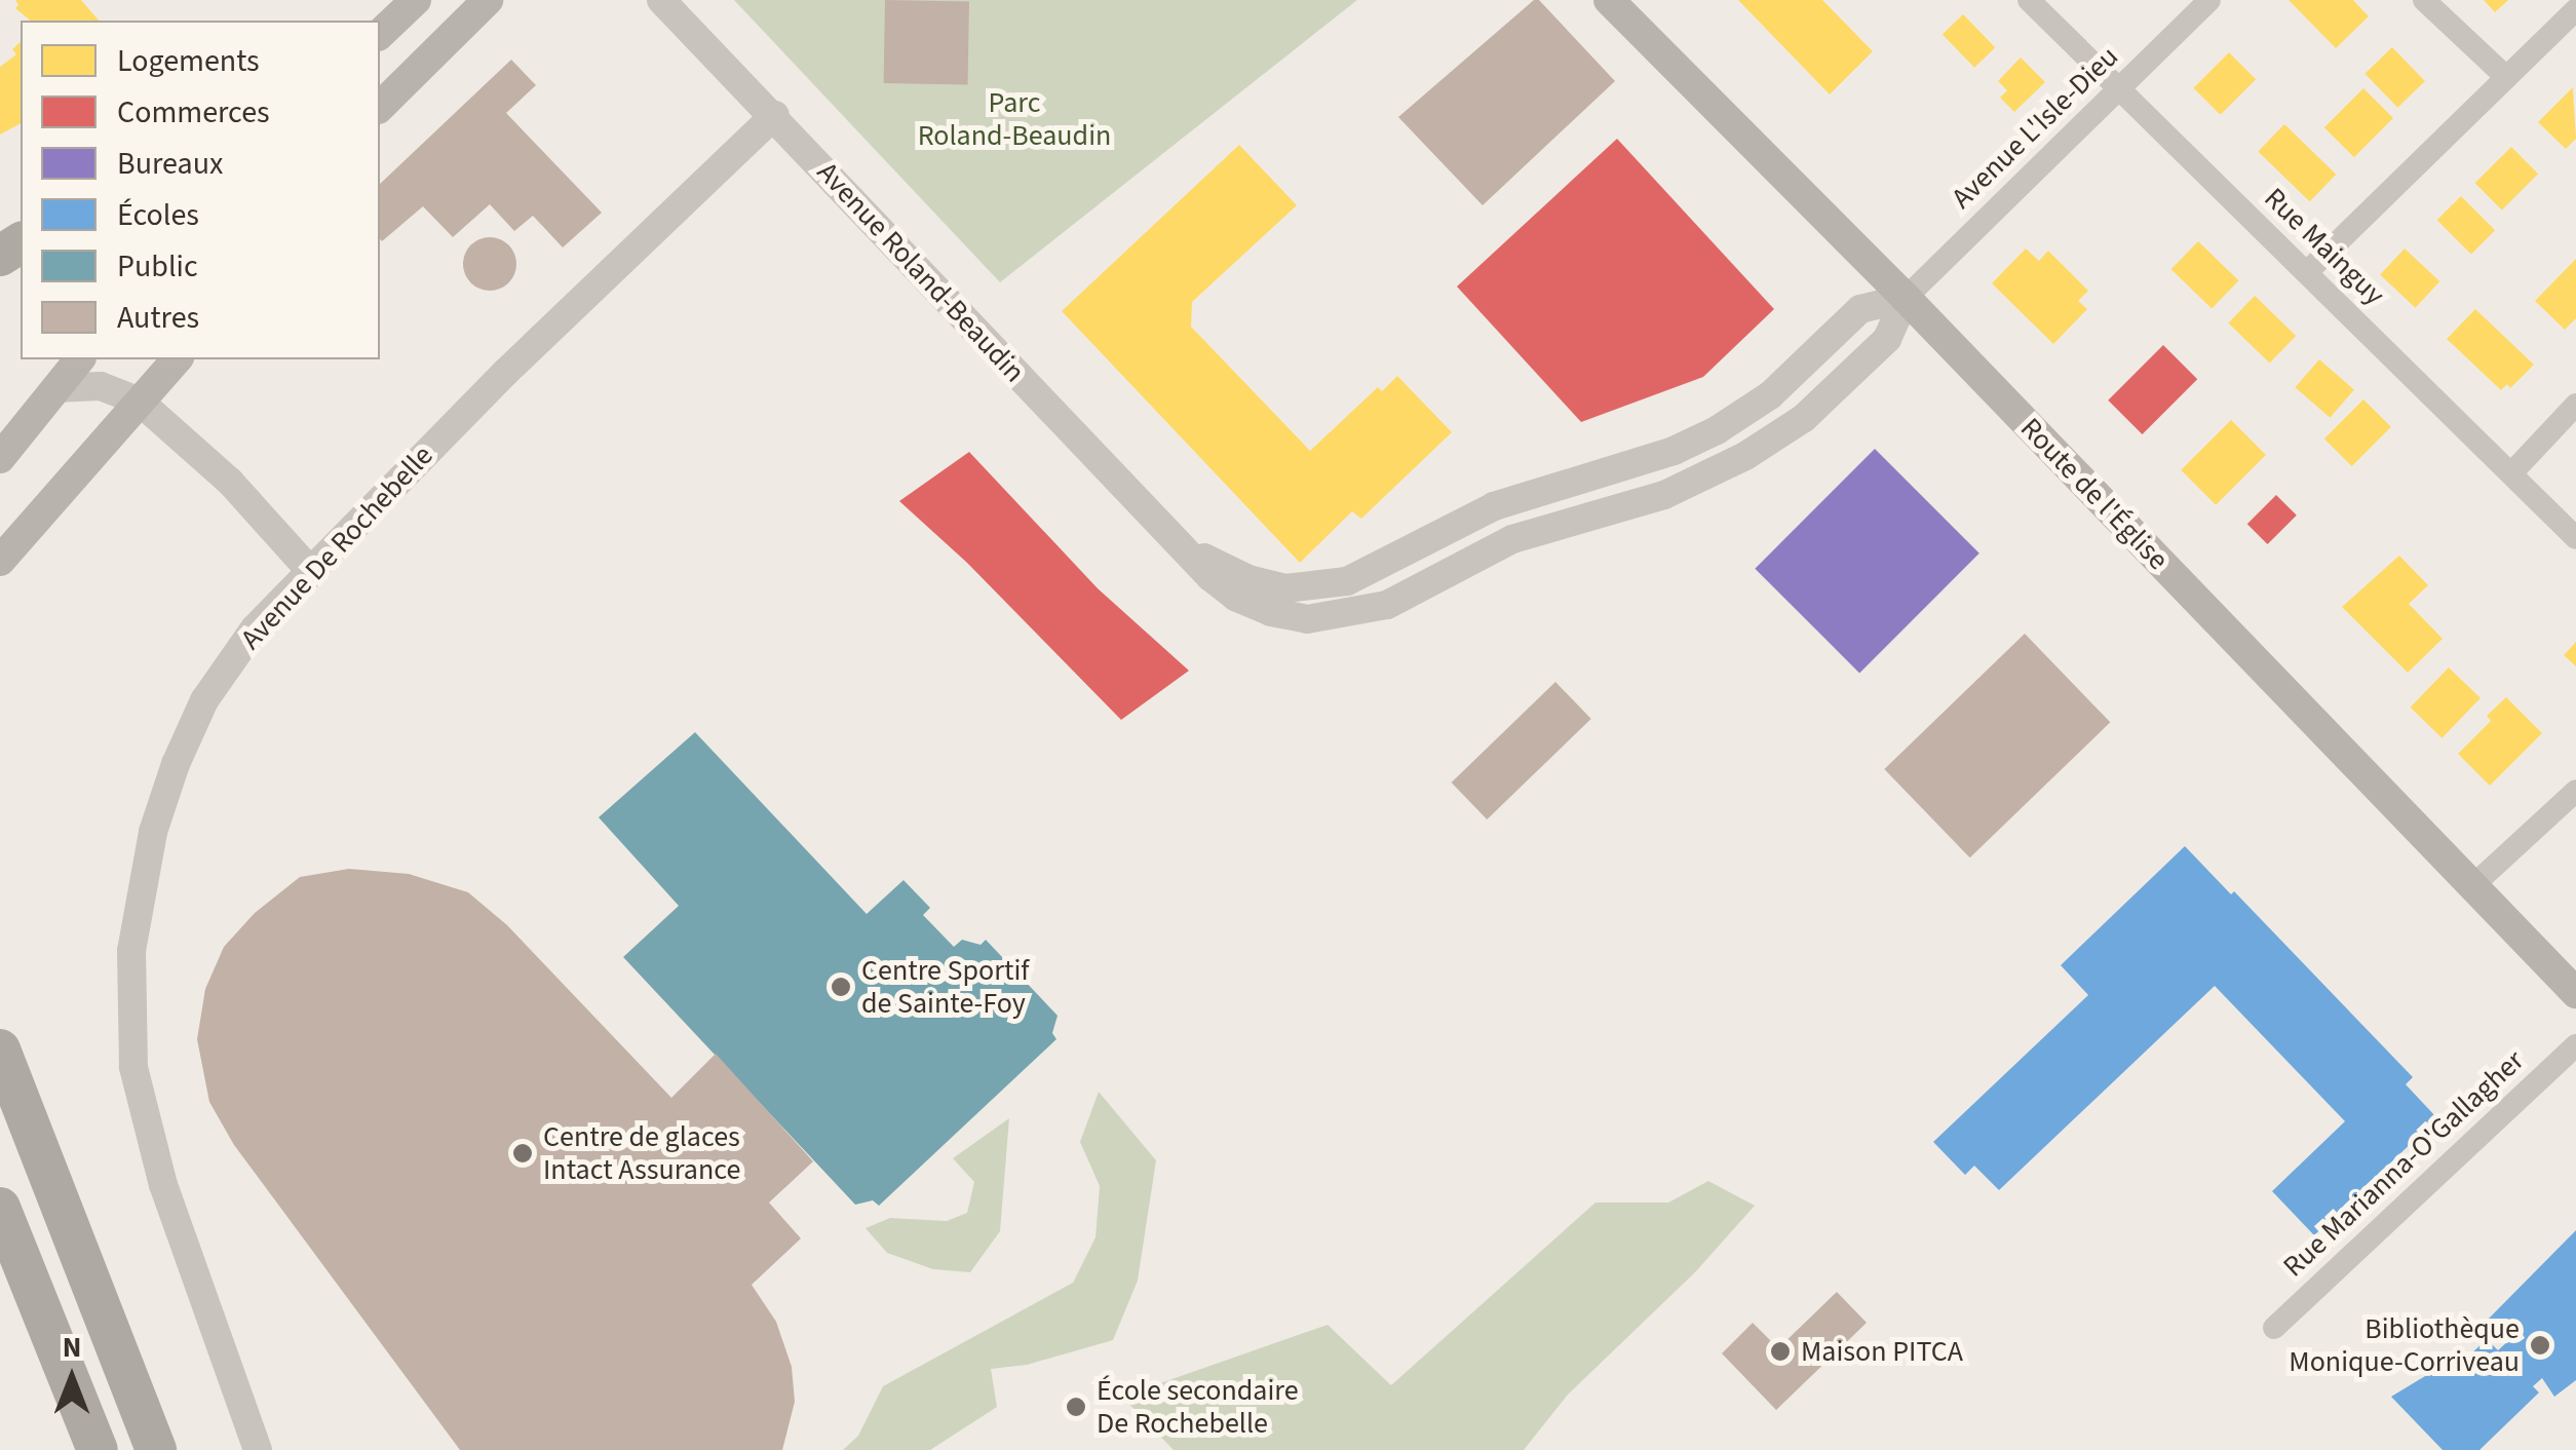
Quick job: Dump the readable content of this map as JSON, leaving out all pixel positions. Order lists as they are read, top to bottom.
{
  "streets": {
    "main road": ["Route de l'Église"],
    "street": [
      "Avenue L'Isle-Dieu",
      "Rue Mainguy",
      "Avenue Roland-Beaudin",
      "Avenue De Rochebelle",
      "Rue Marianna-O'Gallagher"
    ]
  },
  "crossings": [
    ["Avenue L'Isle-Dieu", "Rue Mainguy"],
    ["Avenue L'Isle-Dieu", "Avenue Roland-Beaudin"],
    ["Avenue L'Isle-Dieu", "Route de l'Église"],
    ["Avenue Roland-Beaudin", "Route de l'Église"],
    ["Avenue Roland-Beaudin", "Avenue De Rochebelle"]
  ],
  "parks": ["Parc Roland-Beaudin"],
  "places": [
    "Centre Sportif de Sainte-Foy",
    "Centre de glaces Intact Assurance",
    "Bibliothèque Monique-Corriveau",
    "Maison PITCA",
    "École secondaire De Rochebelle"
  ],
  "legend": [
    "Logements",
    "Commerces",
    "Bureaux",
    "Écoles",
    "Public",
    "Autres"
  ],
  "north": "top"
}
